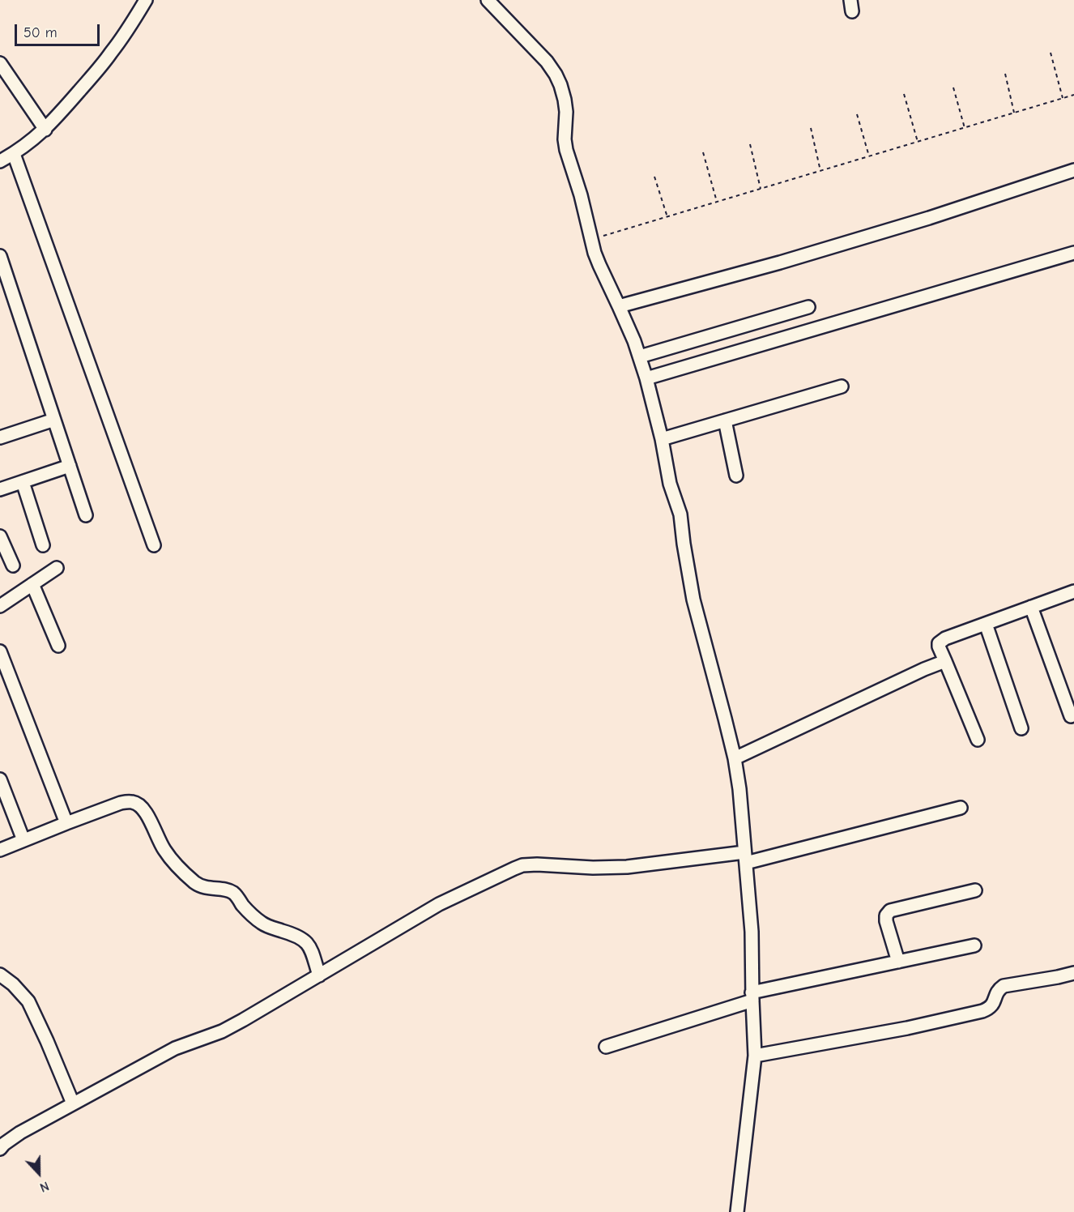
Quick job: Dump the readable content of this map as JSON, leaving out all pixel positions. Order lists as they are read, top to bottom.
{
  "scale_bar": "50 m",
  "north": "bottom"
}
